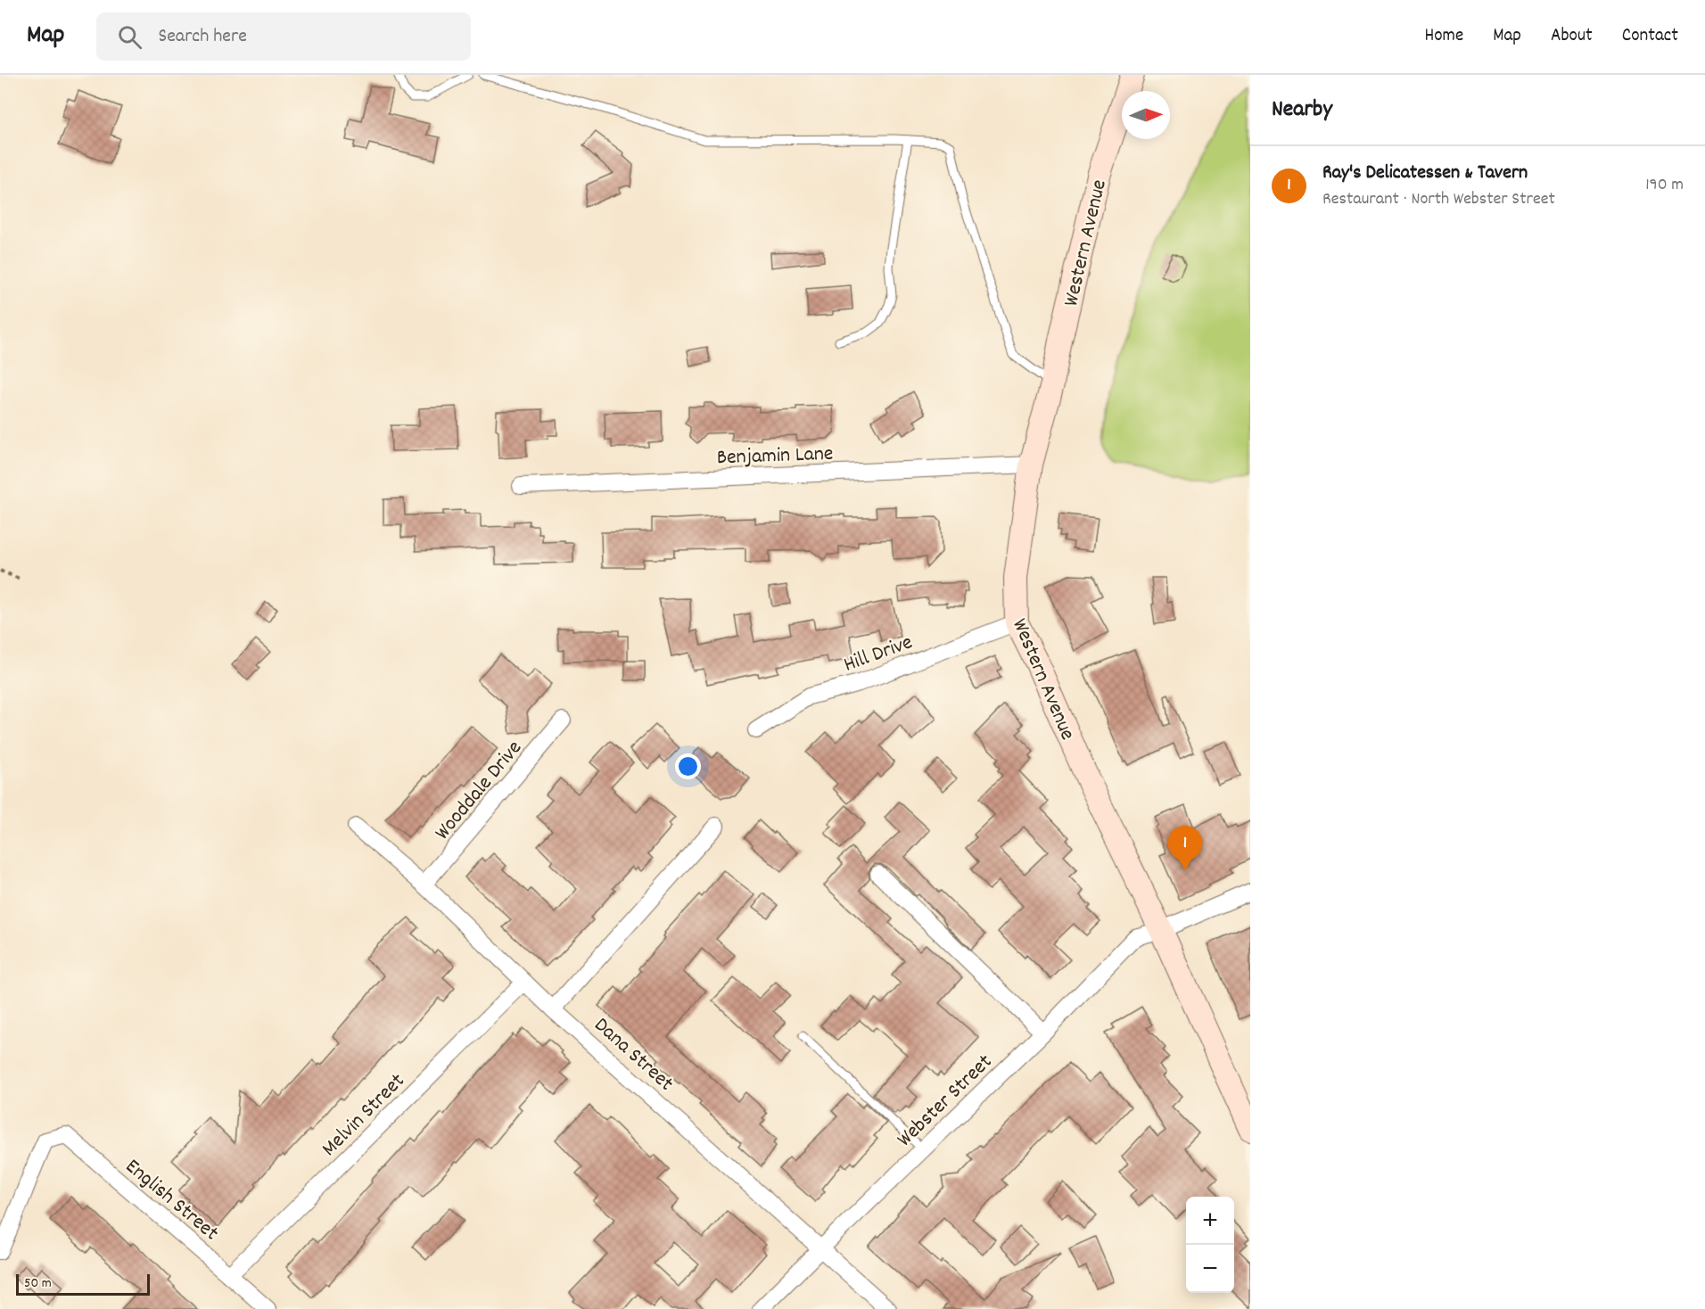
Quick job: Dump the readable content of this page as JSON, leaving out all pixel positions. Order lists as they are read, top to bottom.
{
  "streets": {
    "street": [
      "Western Avenue",
      "Benjamin Lane",
      "Hill Drive",
      "Wooddale Drive",
      "Dana Street",
      "Webster Street",
      "Melvin Street",
      "English Street"
    ]
  },
  "crossings": [
    ["Western Avenue", "Benjamin Lane"],
    ["Western Avenue", "Hill Drive"],
    ["Western Avenue", "Webster Street"],
    ["Wooddale Drive", "Dana Street"],
    ["Dana Street", "Webster Street"],
    ["Dana Street", "Melvin Street"],
    ["Melvin Street", "English Street"]
  ],
  "scale_bar": "50 m",
  "north": "right",
  "page": {
    "header": "Map",
    "search": "Search here",
    "nav": [
      "Home",
      "Map",
      "About",
      "Contact"
    ],
    "heading": "Nearby",
    "list": [
      {
        "mark": "1",
        "name": "Ray's Delicatessen & Tavern",
        "note": "Restaurant · North Webster Street",
        "value": "190 m"
      }
    ],
    "pins": "1",
    "map_buttons": ["+", "−"],
    "scale": "50 m"
  }
}
